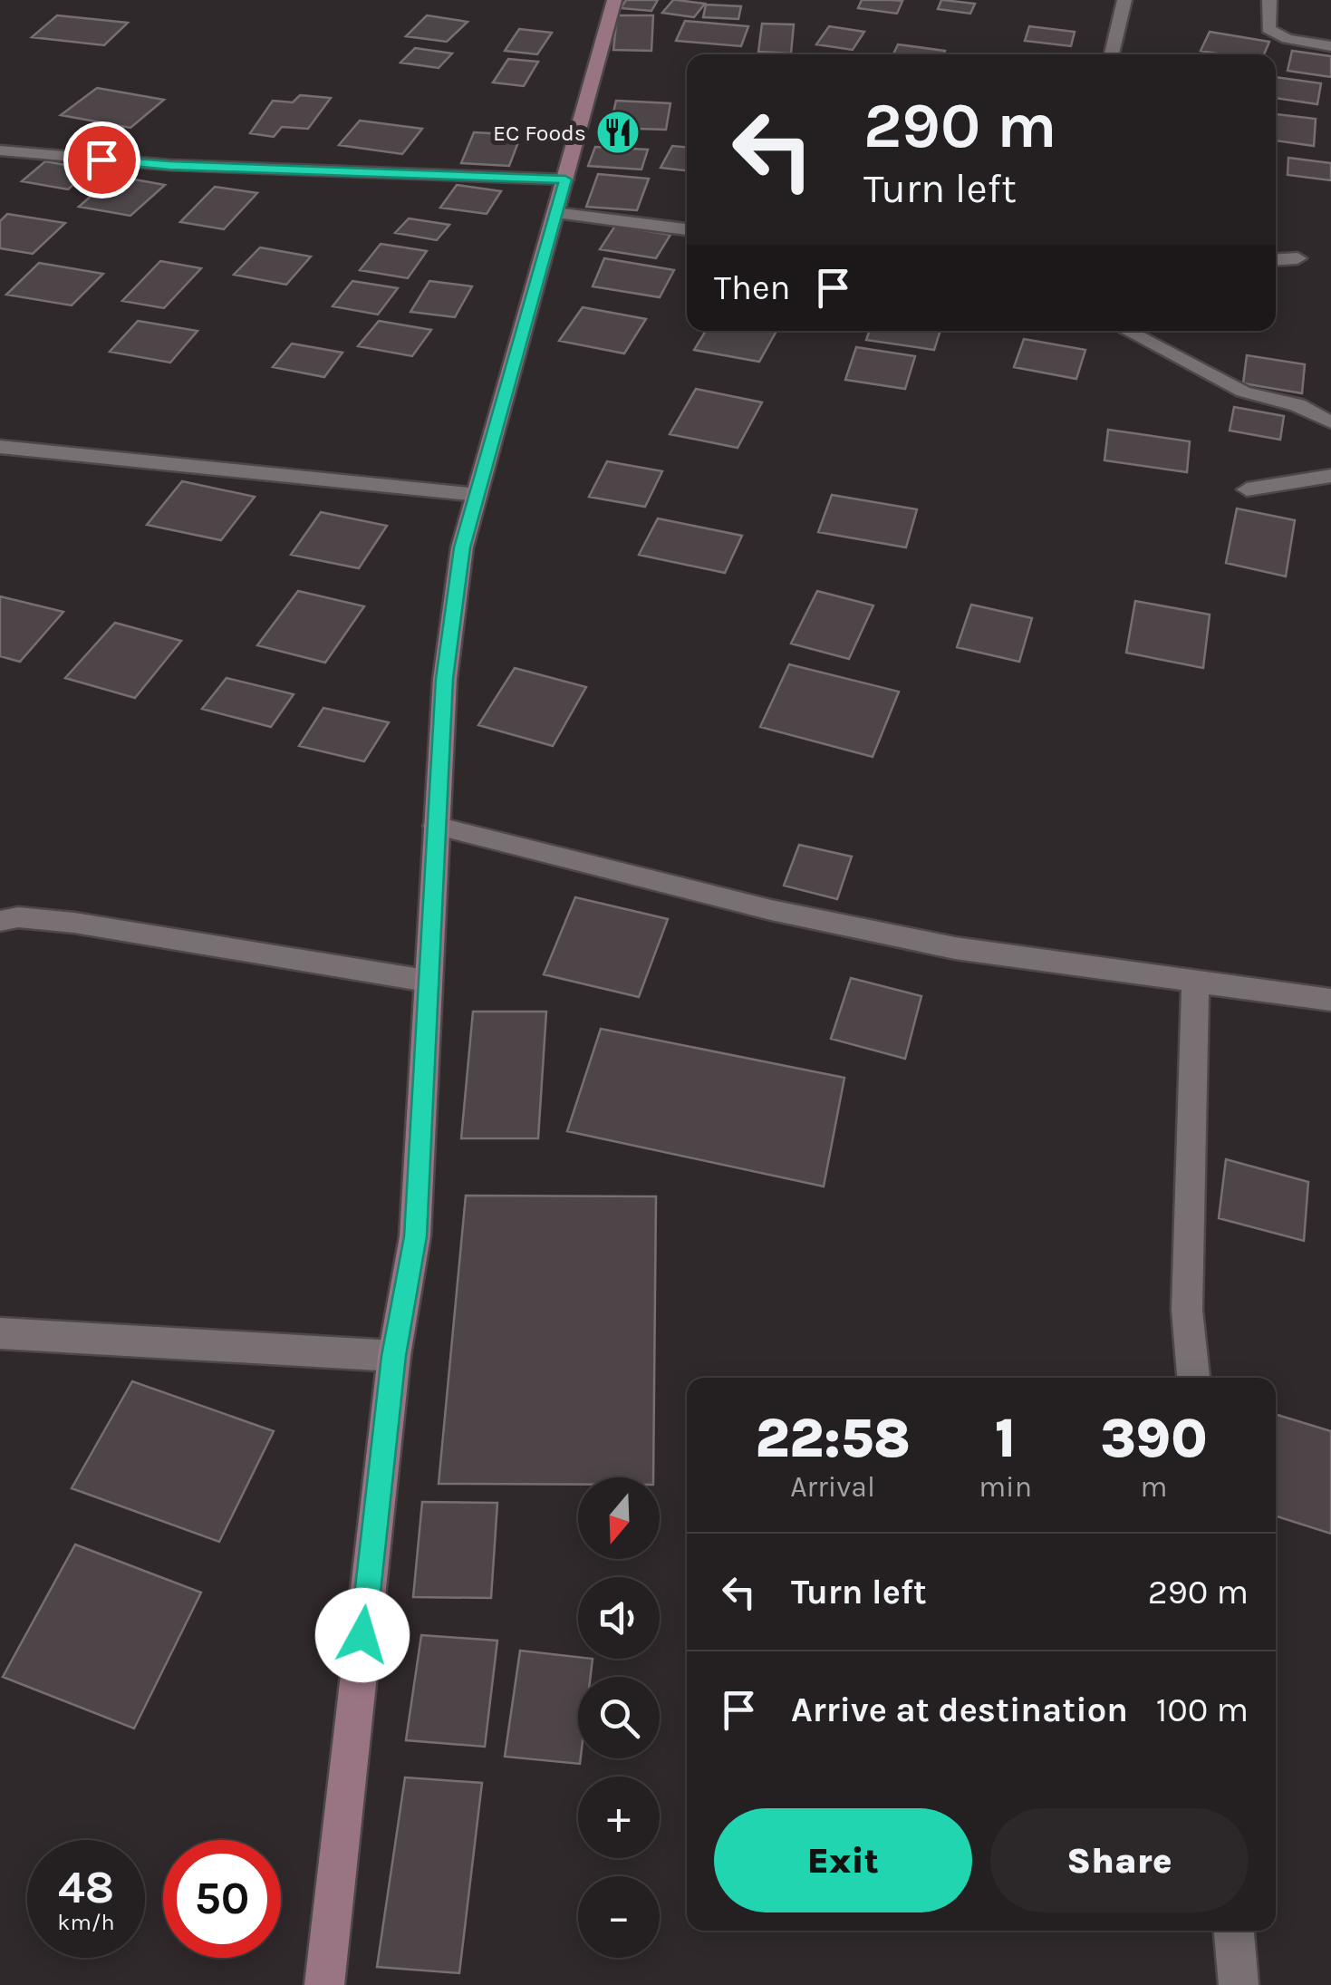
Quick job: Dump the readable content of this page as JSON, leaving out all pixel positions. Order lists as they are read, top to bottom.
{
  "places": {
    "restaurant": ["EC Foods"]
  },
  "north": "bottom",
  "page": {
    "turn": ["290 m", "Turn left"],
    "then": "Then",
    "eta": [
      "22:58",
      "Arrival",
      "1",
      "min",
      "390",
      "m"
    ],
    "map_buttons": ["+", "−"],
    "list": [
      {
        "name": "Turn left",
        "value": "290 m"
      },
      {
        "name": "Arrive at destination",
        "value": "100 m"
      }
    ],
    "buttons": ["Exit", "Share"],
    "speed": "48 km/h",
    "limit": "50"
  }
}
